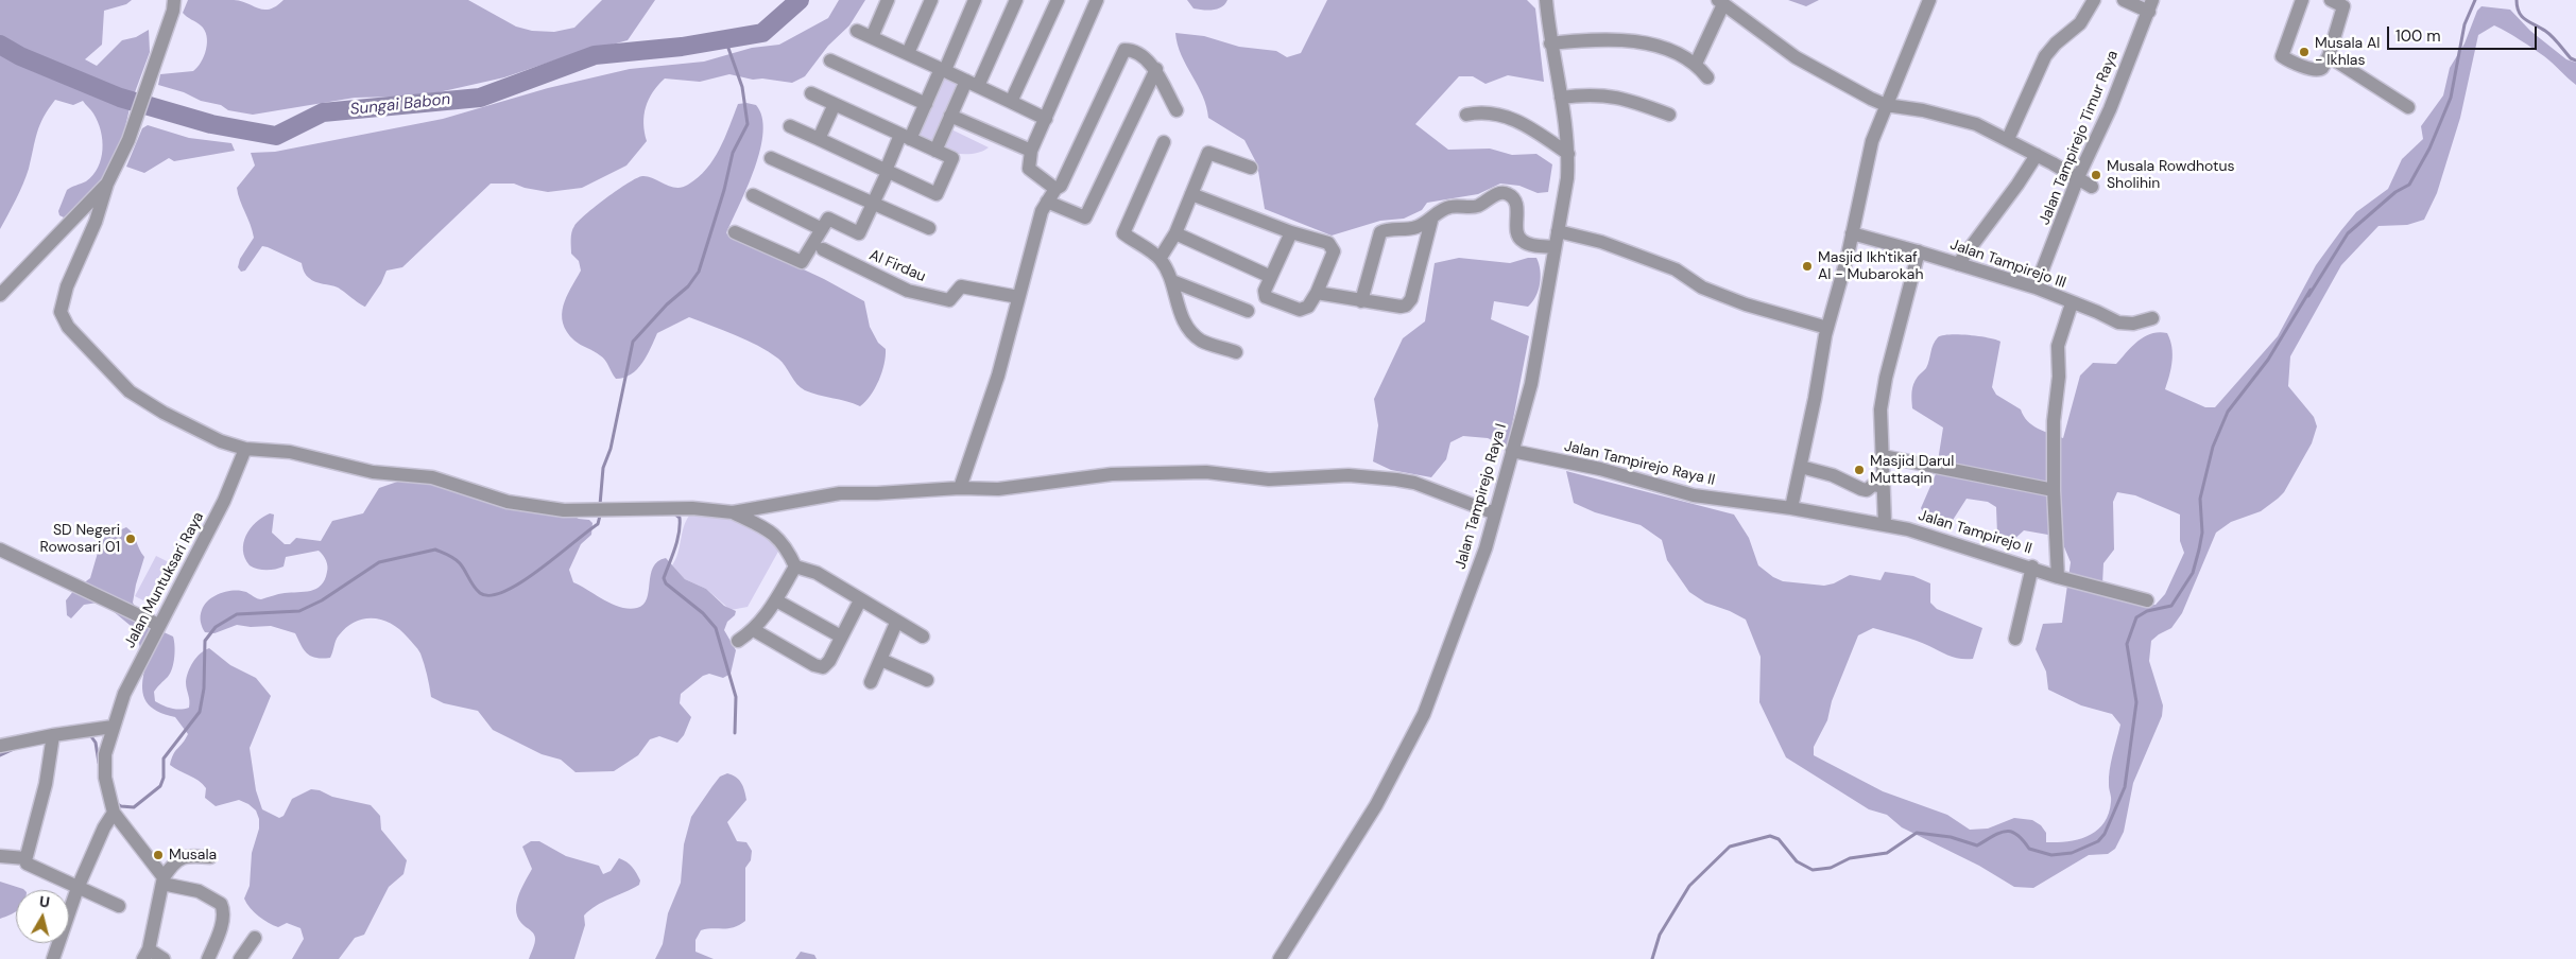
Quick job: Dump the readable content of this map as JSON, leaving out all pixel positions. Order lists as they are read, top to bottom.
{
  "streets": {
    "street": [
      "Jalan Tampirejo Timur Raya",
      "Jalan Tampirejo III",
      "Al Firdau",
      "Jalan Tampirejo Raya II",
      "Jalan Tampirejo Raya I",
      "Jalan Tampirejo II",
      "Jalan Muntuksari Raya"
    ]
  },
  "crossings": [
    ["Jalan Tampirejo Timur Raya", "Jalan Tampirejo III"],
    ["Jalan Tampirejo Raya II", "Jalan Tampirejo Raya I"],
    ["Jalan Tampirejo Raya II", "Jalan Tampirejo II"]
  ],
  "water": ["Sungai Babon"],
  "places": [
    "Musala Al - Ikhlas",
    "Musala Rowdhotus Sholihin",
    "Masjid Ikh'tikaf Al - Mubarokah",
    "Masjid Darul Muttaqin",
    "SD Negeri Rowosari 01",
    "Musala"
  ],
  "scale_bar": "100 m",
  "north": "top"
}
